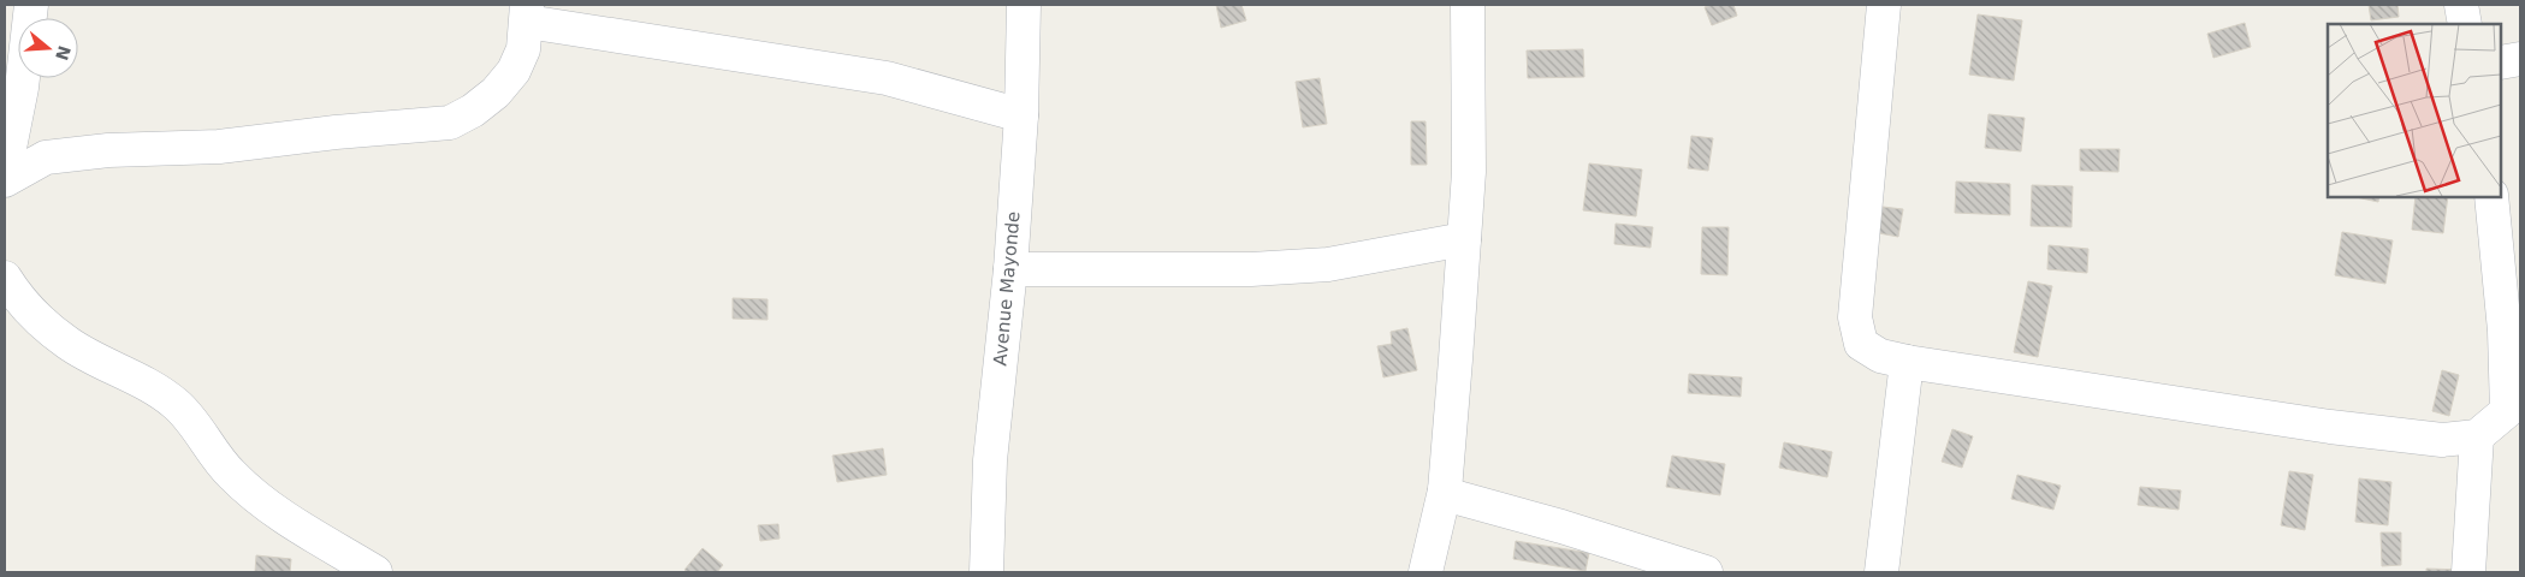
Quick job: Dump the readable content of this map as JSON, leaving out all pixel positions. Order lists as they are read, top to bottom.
{
  "streets": {
    "street": ["Avenue Mayonde"]
  },
  "north": "right"
}
